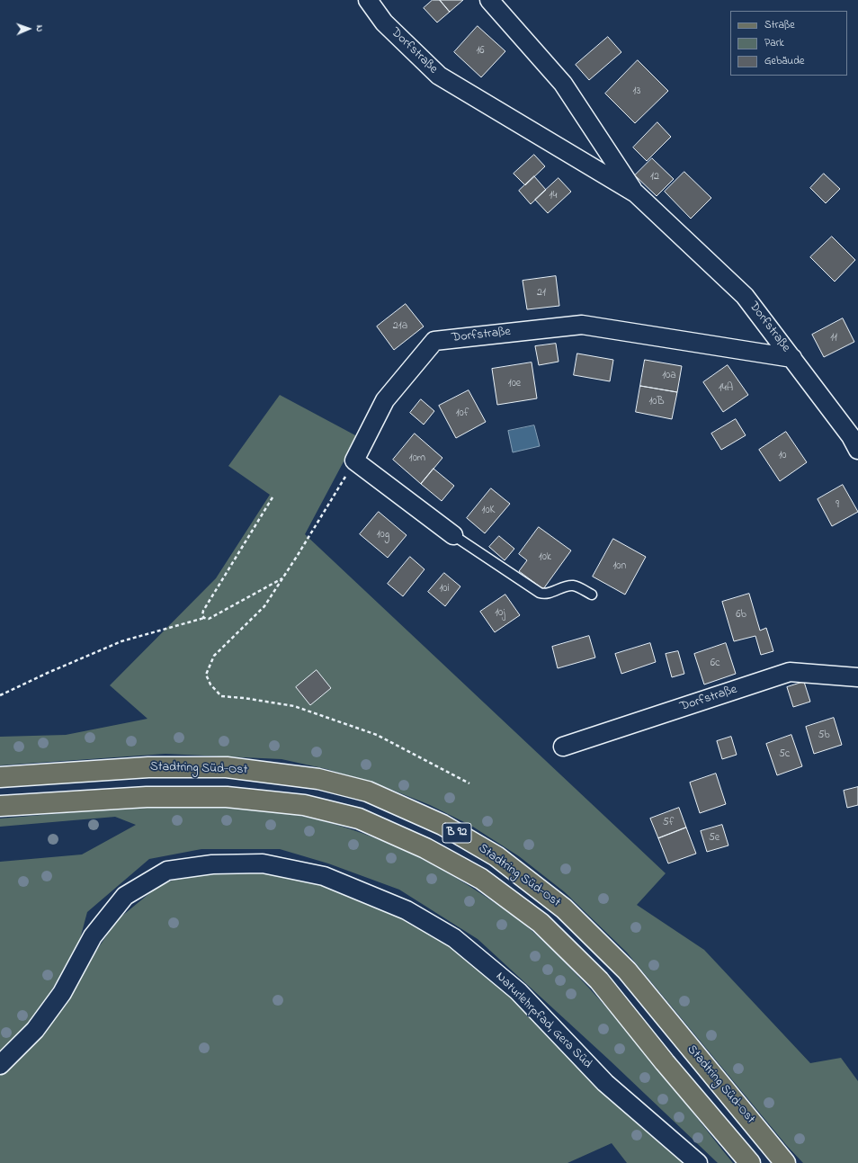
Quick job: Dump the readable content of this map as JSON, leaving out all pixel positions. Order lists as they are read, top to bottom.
{
  "streets": {
    "main road": ["Stadtring Süd-Ost", "B 92"],
    "street": ["Dorfstraße", "Naturlehrpfad, Gera Süd"]
  },
  "house_numbers": [
    "16",
    "13",
    "12",
    "14",
    "21",
    "21a",
    "11",
    "10a",
    "10e",
    "14A",
    "10B",
    "10f",
    "10",
    "10m",
    "9",
    "10K",
    "10g",
    "10k",
    "10n",
    "10i",
    "10j",
    "6b",
    "6c",
    "5b",
    "5c",
    "5f",
    "5e"
  ],
  "legend": ["Straße", "Park", "Gebäude"],
  "north": "right"
}
